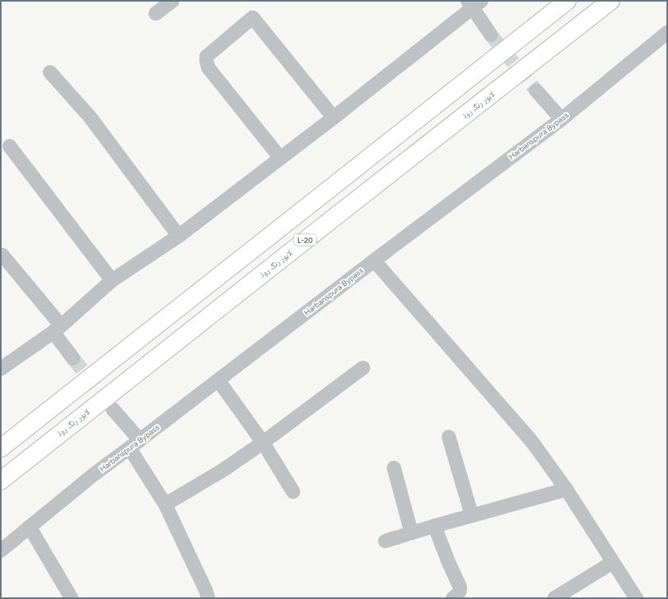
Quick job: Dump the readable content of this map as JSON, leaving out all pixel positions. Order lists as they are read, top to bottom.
{
  "streets": {
    "highway": ["لاہور رنگ روڈ", "L-20"],
    "street": ["Harbanspura Bypass"]
  }
}
